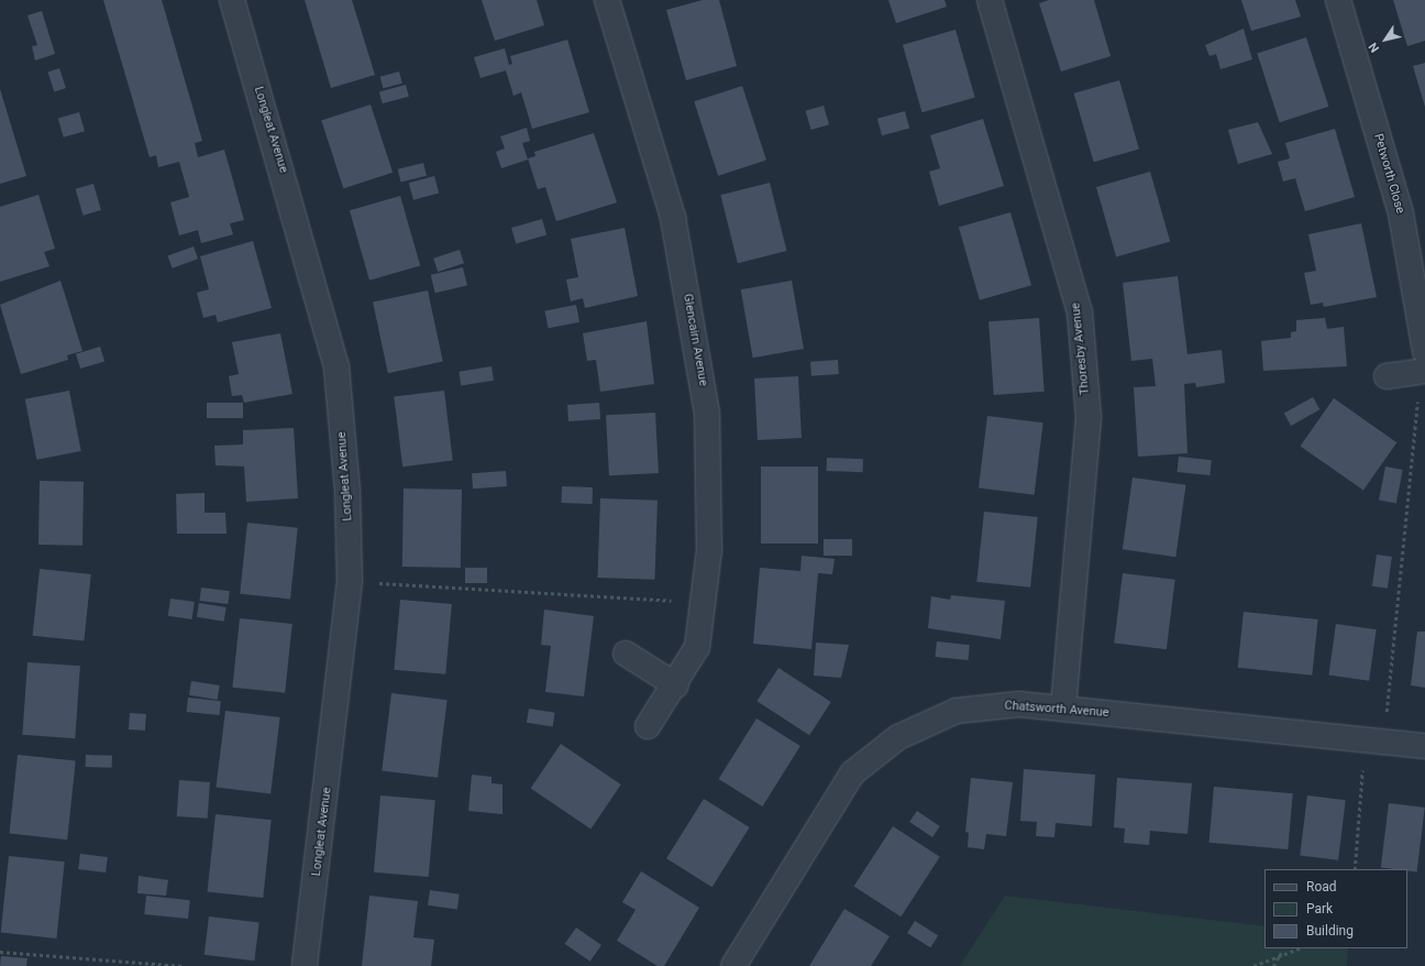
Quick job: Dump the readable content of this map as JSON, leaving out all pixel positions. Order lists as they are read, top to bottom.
{
  "streets": {
    "street": [
      "Longleat Avenue",
      "Petworth Close",
      "Glencairn Avenue",
      "Thoresby Avenue",
      "Chatsworth Avenue"
    ]
  },
  "crossings": [
    ["Thoresby Avenue", "Chatsworth Avenue"]
  ],
  "legend": ["Road", "Park", "Building"],
  "north": "bottom left"
}
